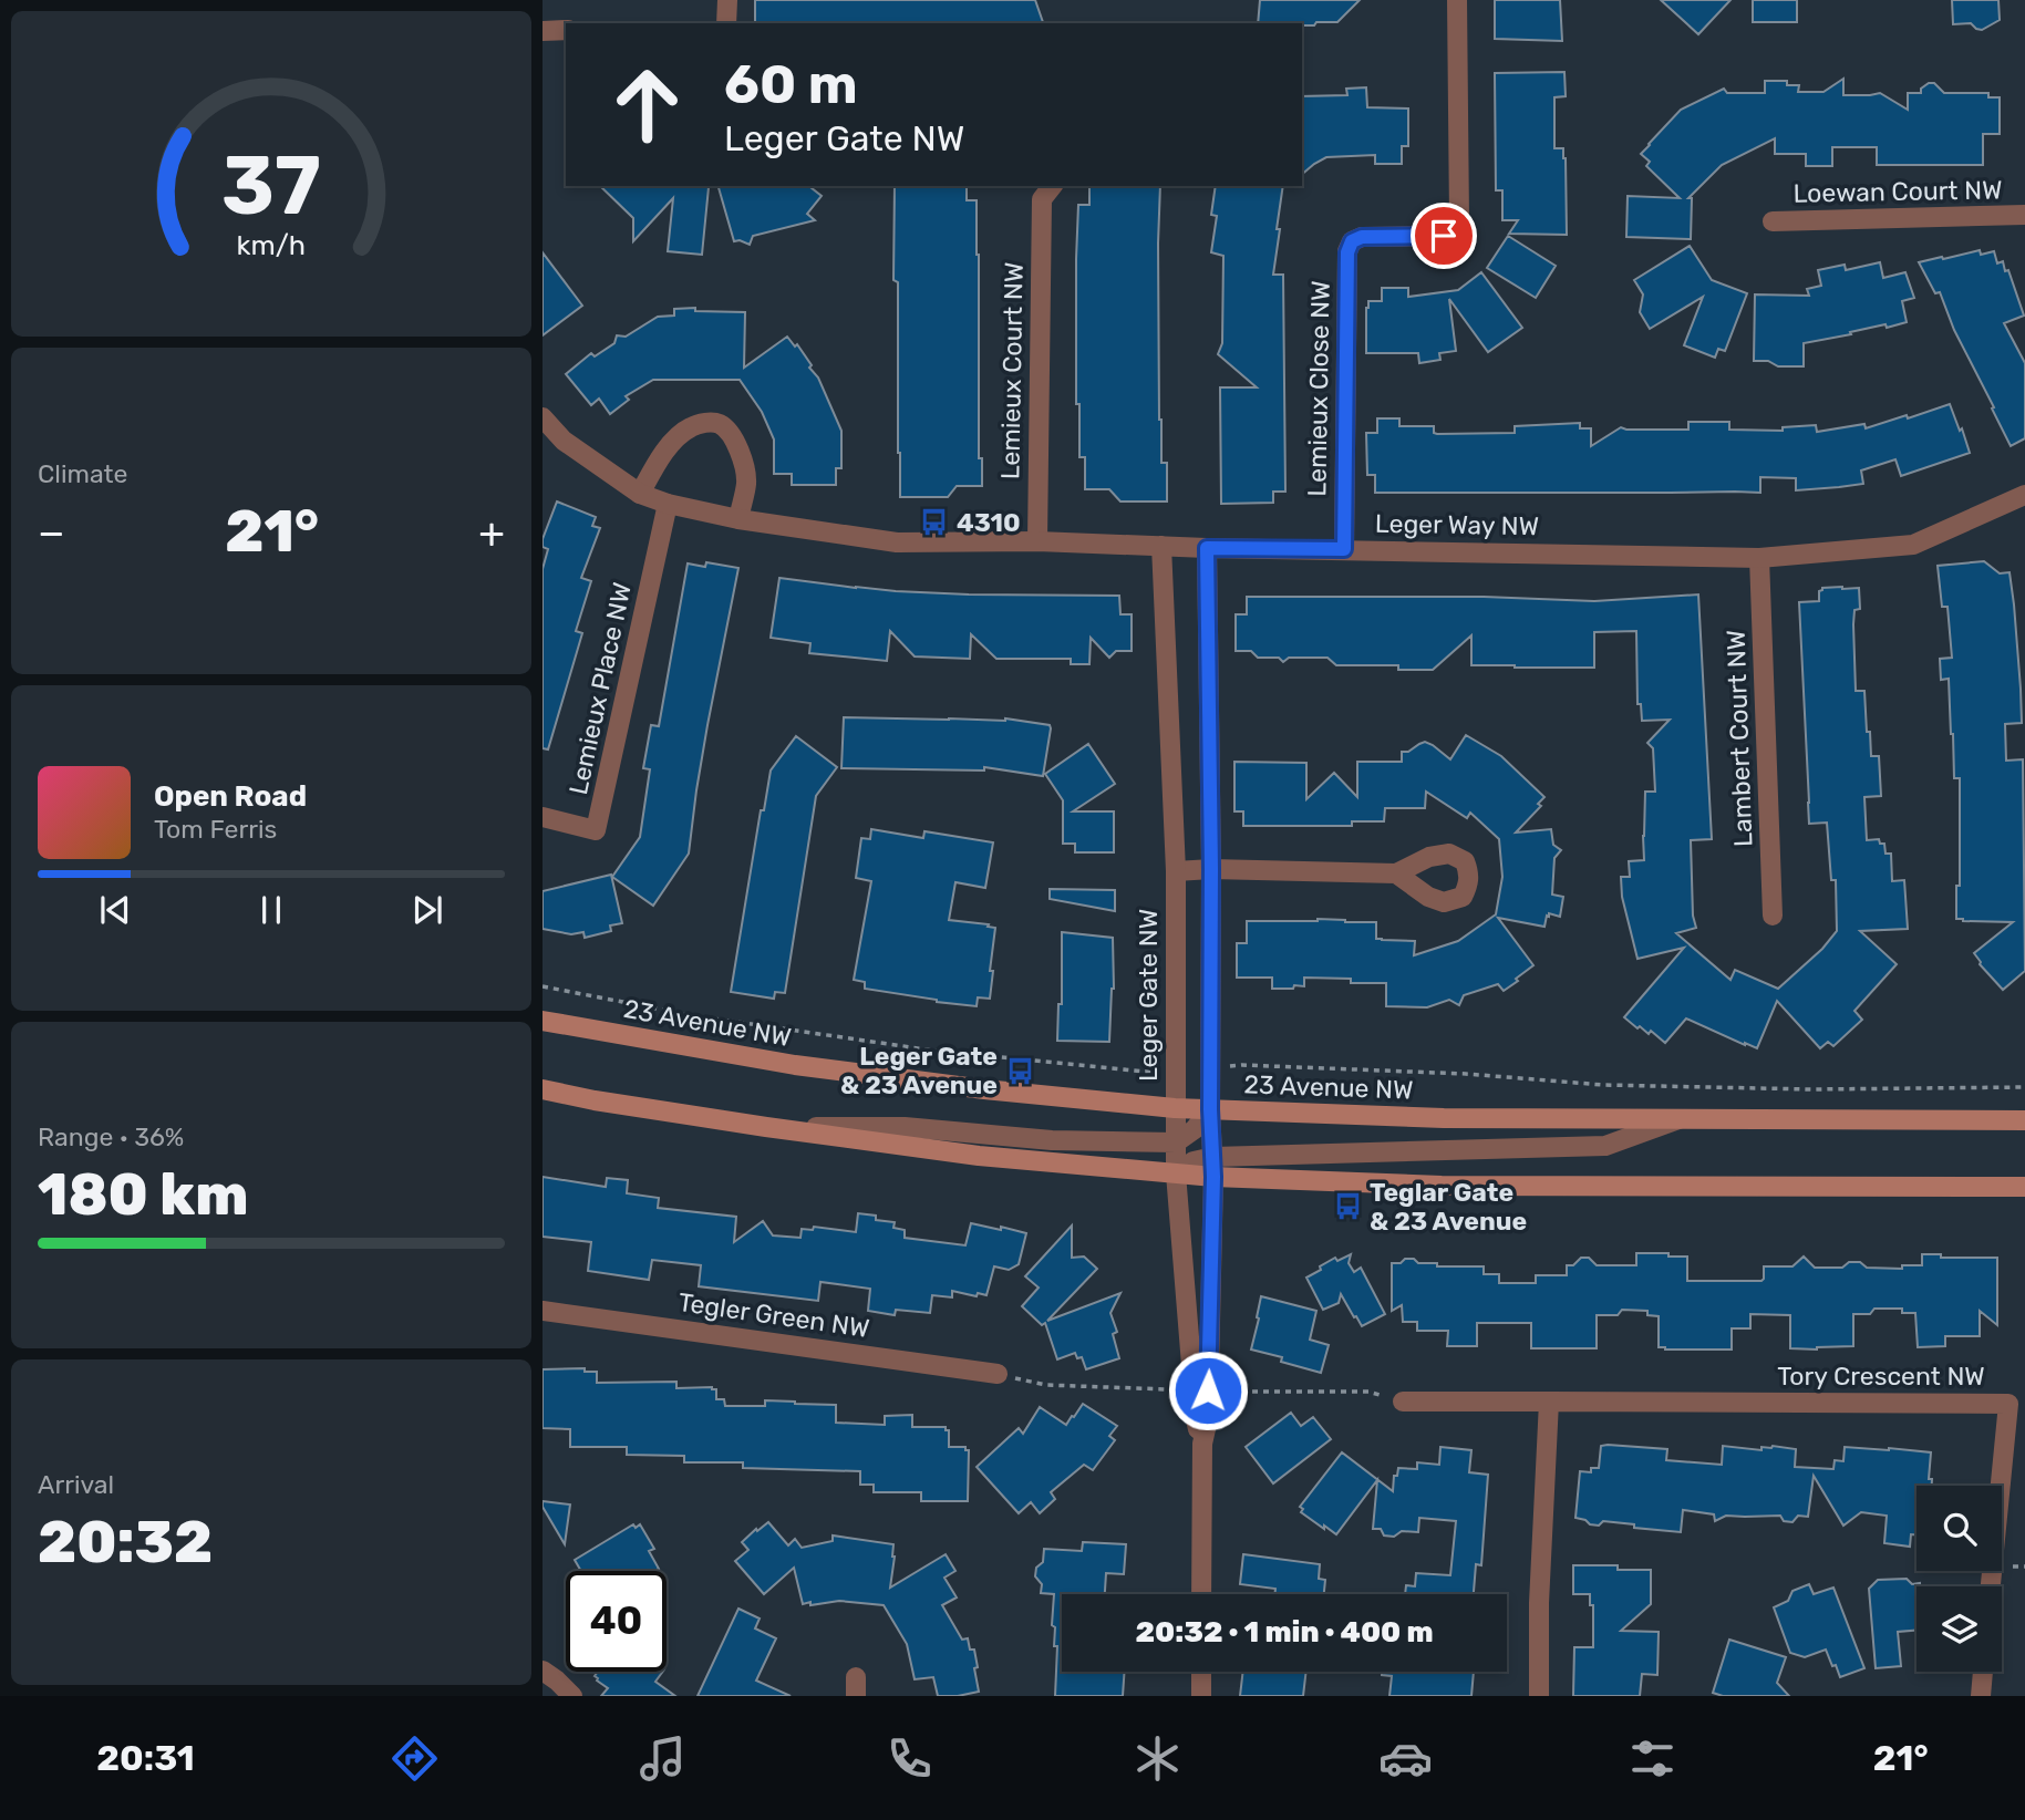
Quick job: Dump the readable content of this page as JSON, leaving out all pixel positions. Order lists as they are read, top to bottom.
{
  "streets": {
    "main road": ["23 Avenue NW"],
    "street": [
      "Loewan Court NW",
      "Lemieux Court NW",
      "Lemieux Close NW",
      "Leger Way NW",
      "Lemieux Place NW",
      "Lambert Court NW",
      "Leger Gate NW",
      "Tegler Green NW",
      "Tory Crescent NW"
    ]
  },
  "crossings": [
    ["Lemieux Court NW", "Leger Way NW"],
    ["Lemieux Close NW", "Leger Way NW"],
    ["Leger Way NW", "Lemieux Place NW"],
    ["Leger Way NW", "Lambert Court NW"],
    ["Leger Way NW", "Leger Gate NW"],
    ["Leger Gate NW", "23 Avenue NW"]
  ],
  "places": {
    "bus stop": ["4310", "Leger Gate & 23 Avenue", "Teglar Gate & 23 Avenue"]
  },
  "page": {
    "turn": ["60 m", "Leger Gate NW"],
    "tile": [
      "Climate",
      ["Range · 36%", "180 km"],
      ["Arrival", "20:32"]
    ],
    "heat": ["−", "21°", "+"],
    "song": ["Open Road", "Tom Ferris"],
    "limit": "40",
    "trip": "20:32 · 1 min · 400 m",
    "tabs": ["20:31", "21°"],
    "gauge": ["37", "km/h"]
  }
}
